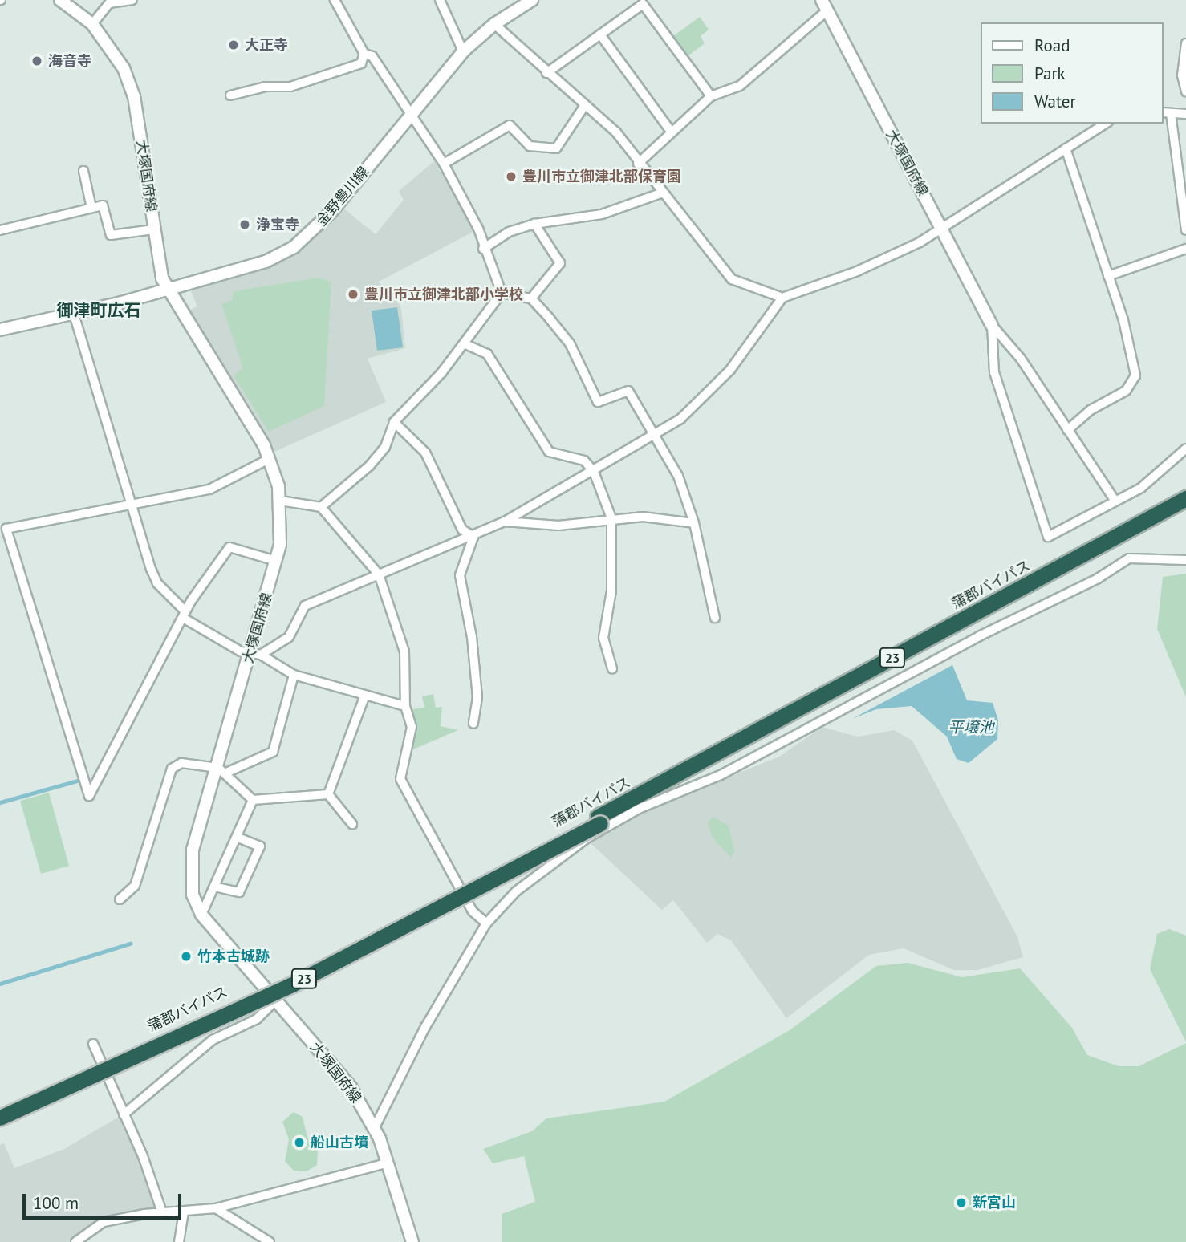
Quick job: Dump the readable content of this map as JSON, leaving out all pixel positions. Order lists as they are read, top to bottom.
{
  "streets": {
    "highway": ["蒲郡バイパス", "23"],
    "main road": ["大塚国府線", "金野豊川線"]
  },
  "crossings": [
    ["大塚国府線", "金野豊川線"]
  ],
  "districts": ["御津町広石"],
  "water": ["平壌池"],
  "places": [
    "大正寺",
    "海音寺",
    "豊川市立御津北部保育園",
    "浄宝寺",
    "豊川市立御津北部小学校",
    "竹本古城跡",
    "船山古墳",
    "新宮山"
  ],
  "legend": ["Road", "Park", "Water"],
  "scale_bar": "100 m"
}
